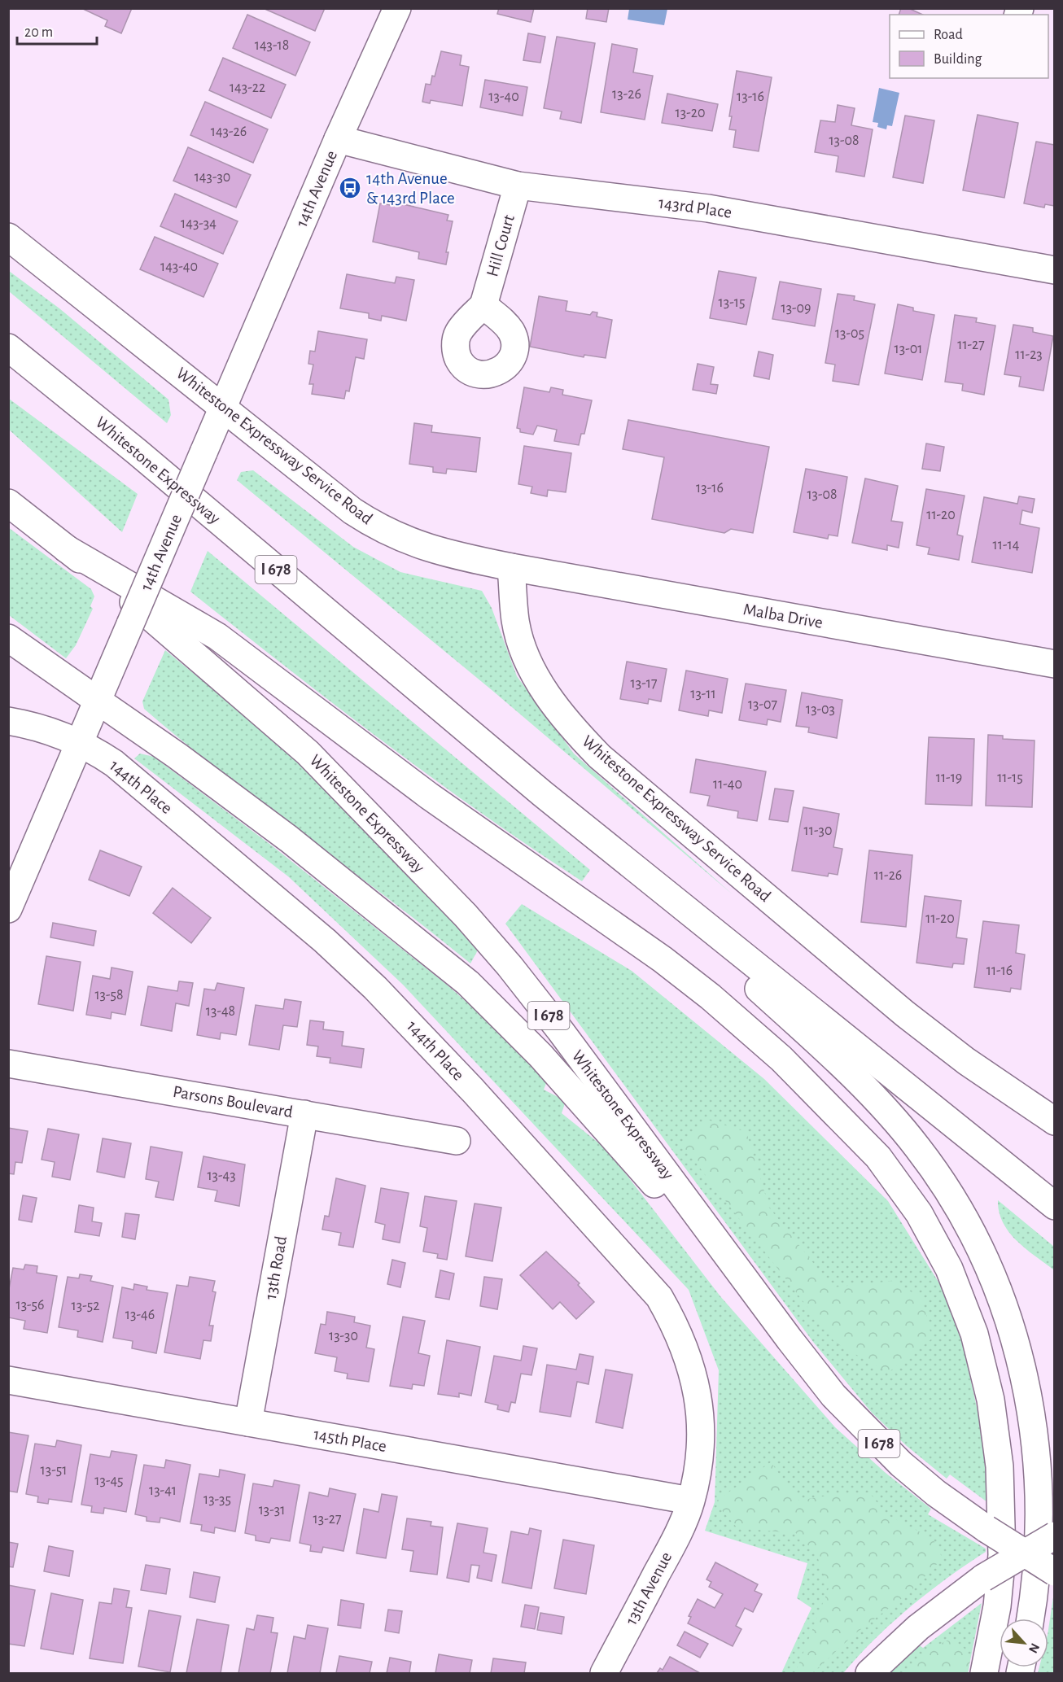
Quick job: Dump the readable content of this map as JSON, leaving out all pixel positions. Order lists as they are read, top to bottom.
{
  "streets": {
    "main road": [
      "14th Avenue",
      "143rd Place",
      "Hill Court",
      "Whitestone Expressway Service Road",
      "Whitestone Expressway",
      "I 678",
      "Malba Drive",
      "144th Place",
      "Parsons Boulevard",
      "13th Road",
      "145th Place",
      "13th Avenue"
    ]
  },
  "crossings": [
    ["14th Avenue", "143rd Place"],
    ["14th Avenue", "Whitestone Expressway Service Road"],
    ["14th Avenue", "144th Place"],
    ["143rd Place", "Hill Court"],
    ["Whitestone Expressway Service Road", "Malba Drive"],
    ["144th Place", "145th Place"],
    ["144th Place", "13th Avenue"],
    ["Parsons Boulevard", "13th Road"],
    ["13th Road", "145th Place"],
    ["145th Place", "13th Avenue"]
  ],
  "places": {
    "bus stop": ["14th Avenue & 143rd Place"]
  },
  "house_numbers": [
    "143-18",
    "143-22",
    "13-26",
    "13-40",
    "13-16",
    "13-20",
    "143-26",
    "13-08",
    "143-30",
    "143-34",
    "143-40",
    "13-15",
    "13-09",
    "13-05",
    "11-27",
    "13-01",
    "11-23",
    "13-16",
    "13-08",
    "11-20",
    "11-14",
    "13-17",
    "13-11",
    "13-07",
    "13-03",
    "11-19",
    "11-15",
    "11-40",
    "11-30",
    "11-26",
    "11-20",
    "11-16",
    "13-58",
    "13-48",
    "13-43",
    "13-56",
    "13-52",
    "13-46",
    "13-30",
    "13-51",
    "13-45",
    "13-41",
    "13-35",
    "13-31",
    "13-27"
  ],
  "legend": ["Road", "Building"],
  "scale_bar": "20 m",
  "north": "bottom right"
}
